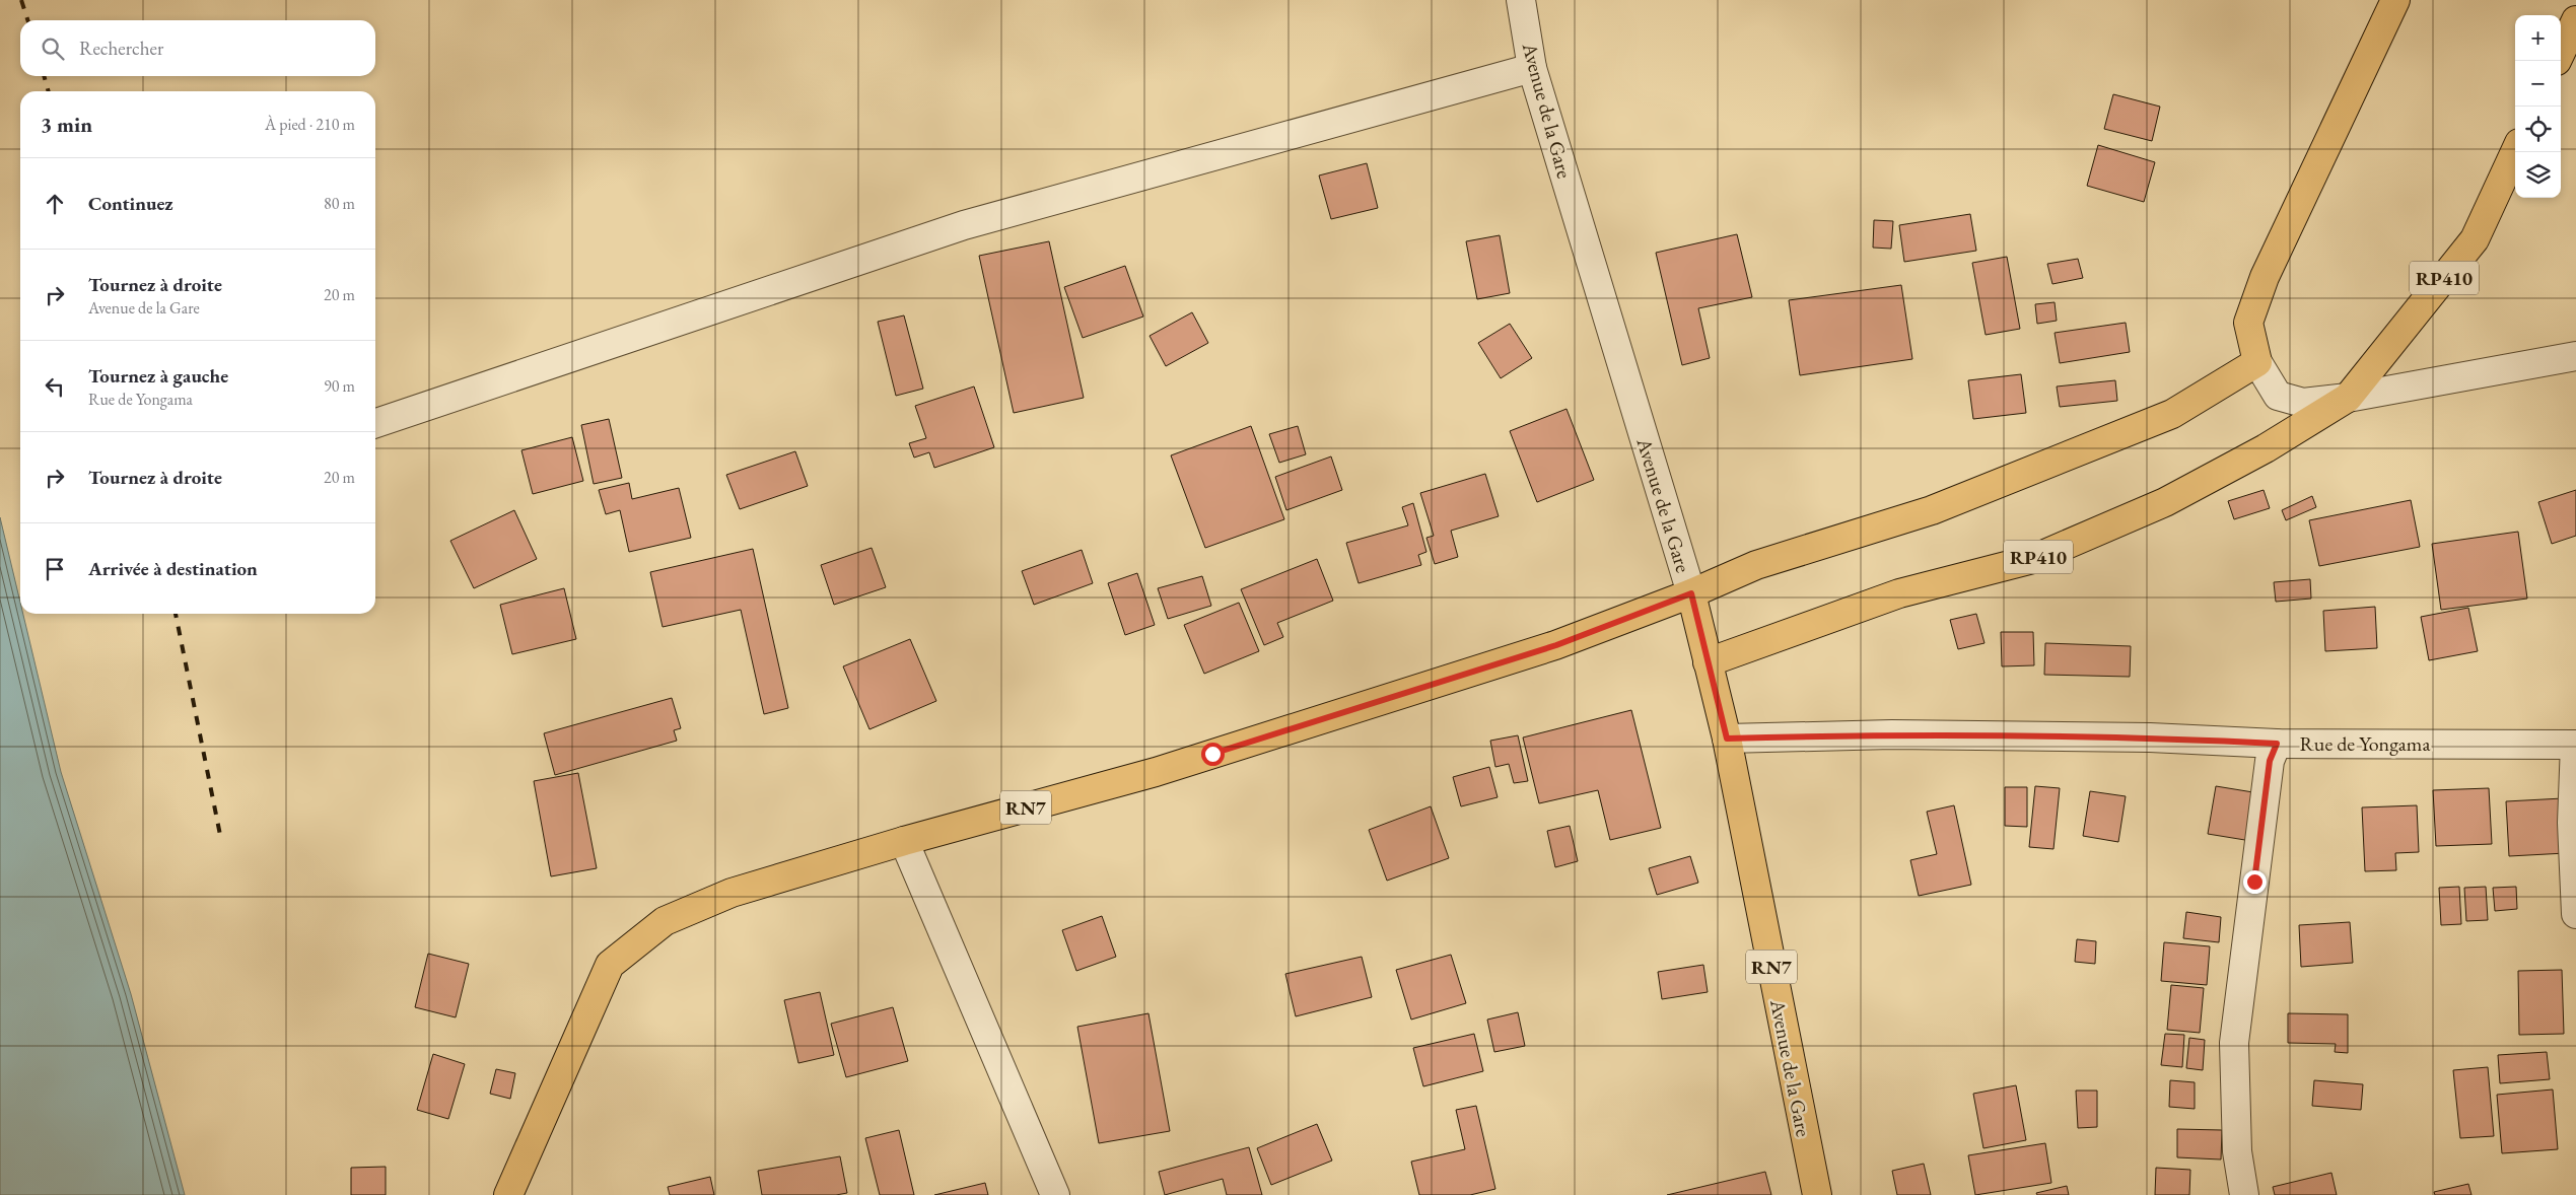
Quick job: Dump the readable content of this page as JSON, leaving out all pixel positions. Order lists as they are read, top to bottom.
{
  "streets": {
    "main road": ["Avenue de la Gare", "RP410", "RN7"],
    "street": ["Rue de Yongama"]
  },
  "crossings": [
    ["Avenue de la Gare", "RP410"],
    ["Avenue de la Gare", "Rue de Yongama"],
    ["Avenue de la Gare", "RN7"]
  ],
  "page": {
    "map_buttons": ["+", "−"],
    "search": "Rechercher",
    "heading": ["3 min", "À pied · 210 m"],
    "list": [
      ["Continuez", "80 m"],
      ["Tournez à droite", "Avenue de la Gare", "20 m"],
      ["Tournez à gauche", "Rue de Yongama", "90 m"],
      ["Tournez à droite", "20 m"],
      "Arrivée à destination"
    ]
  }
}
